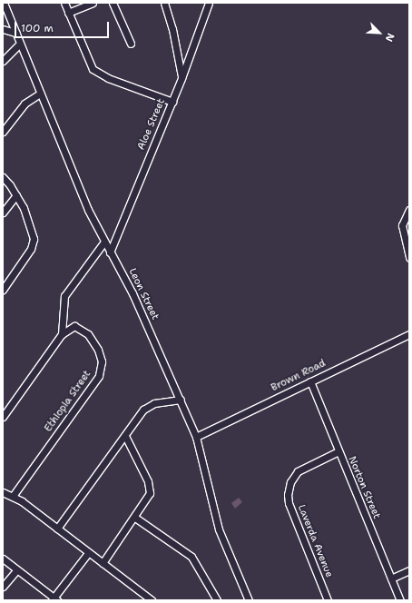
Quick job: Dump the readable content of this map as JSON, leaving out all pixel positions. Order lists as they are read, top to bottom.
{
  "streets": {
    "street": [
      "Aloe Street",
      "Leon Street",
      "Brown Road",
      "Ethiopia Street",
      "Norton Street",
      "Laverda Avenue"
    ]
  },
  "crossings": [
    ["Aloe Street", "Leon Street"],
    ["Leon Street", "Brown Road"],
    ["Brown Road", "Norton Street"],
    ["Norton Street", "Laverda Avenue"]
  ],
  "scale_bar": "100 m",
  "north": "bottom right"
}
